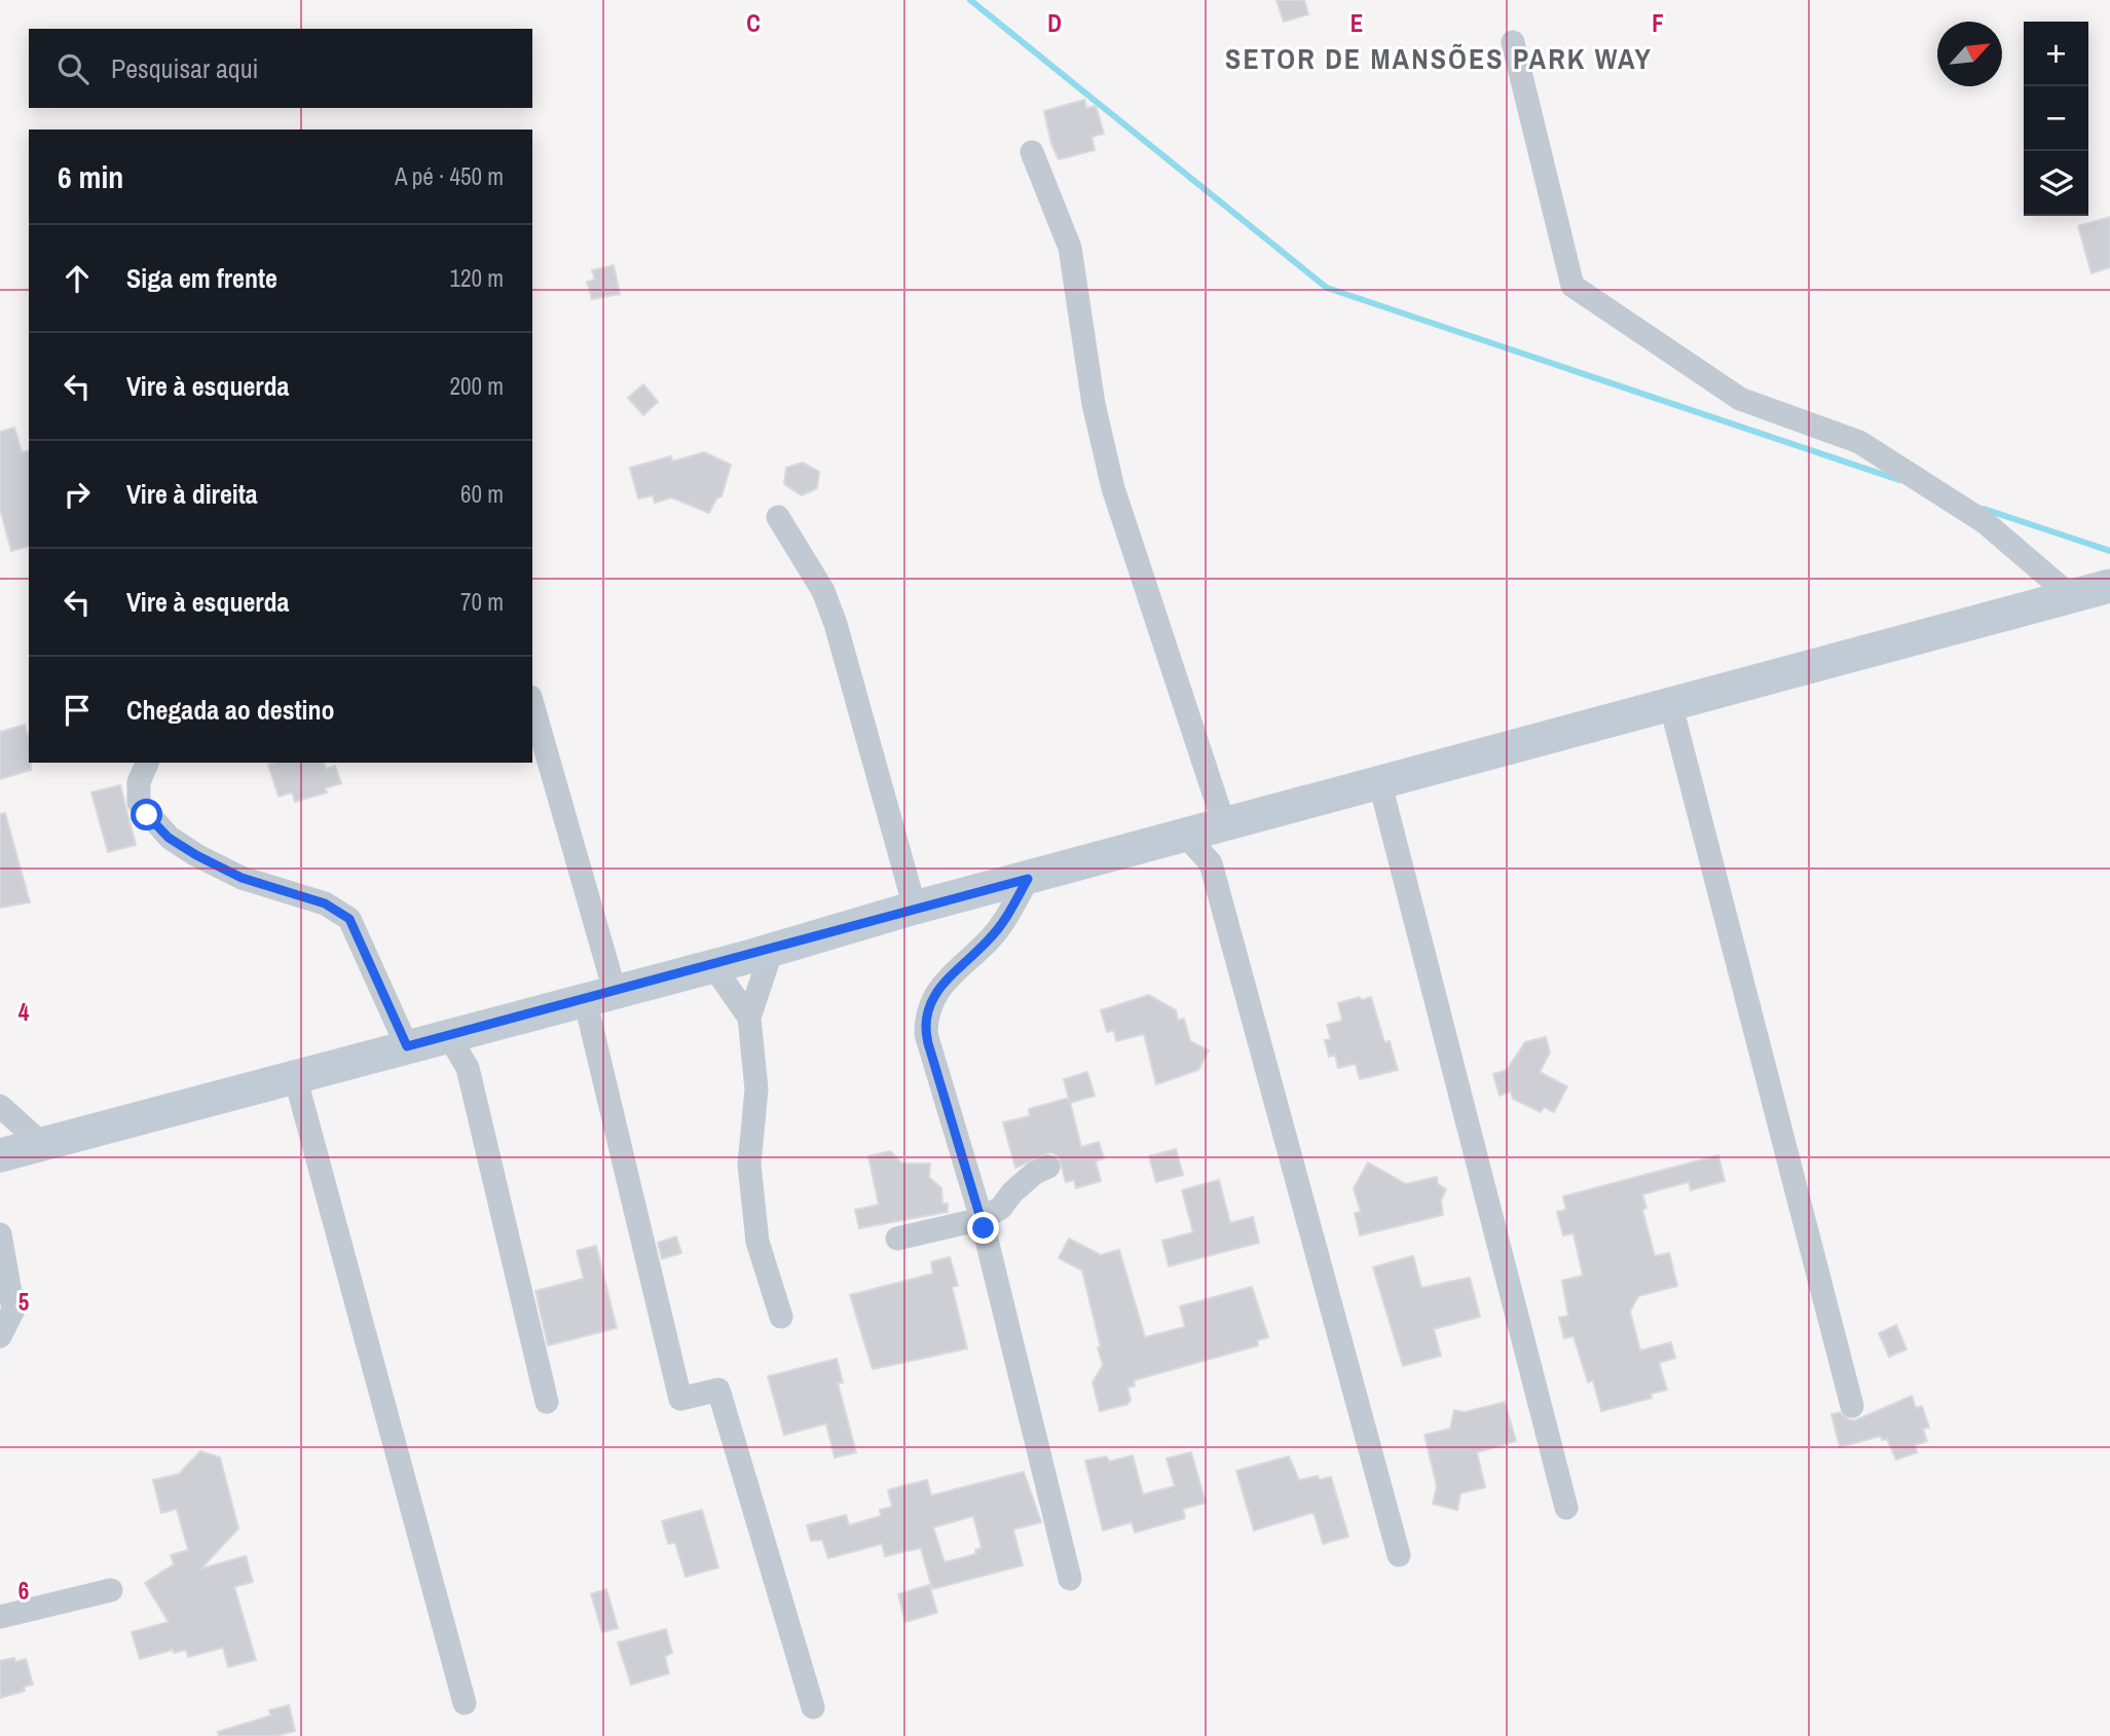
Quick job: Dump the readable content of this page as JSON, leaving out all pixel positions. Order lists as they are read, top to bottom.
{
  "districts": ["SETOR DE MANSÕES PARK WAY"],
  "north": "top right",
  "page": {
    "map_buttons": ["+", "−"],
    "search": "Pesquisar aqui",
    "heading": ["6 min", "A pé · 450 m"],
    "list": [
      ["Siga em frente", "120 m"],
      ["Vire à esquerda", "200 m"],
      ["Vire à direita", "60 m"],
      ["Vire à esquerda", "70 m"],
      "Chegada ao destino"
    ]
  },
  "grid": {
    "columns": [
      "C",
      "D",
      "E",
      "F"
    ],
    "rows": ["4", "5", "6"]
  }
}
